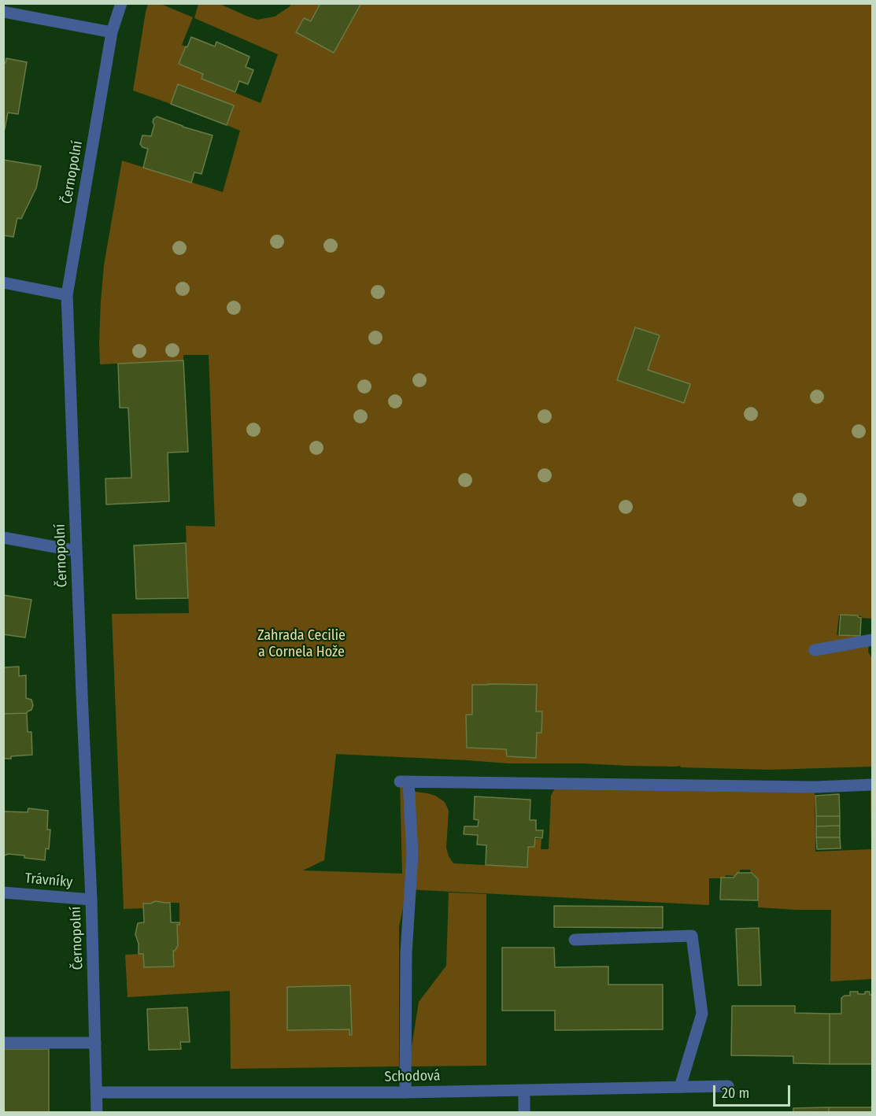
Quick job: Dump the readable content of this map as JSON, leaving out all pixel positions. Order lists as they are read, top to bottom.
{
  "streets": {
    "street": ["Černopolní", "Trávníky", "Schodová"]
  },
  "crossings": [
    ["Černopolní", "Trávníky"],
    ["Černopolní", "Schodová"]
  ],
  "parks": ["Zahrada Cecilie a Cornela Hože"],
  "scale_bar": "20 m"
}
